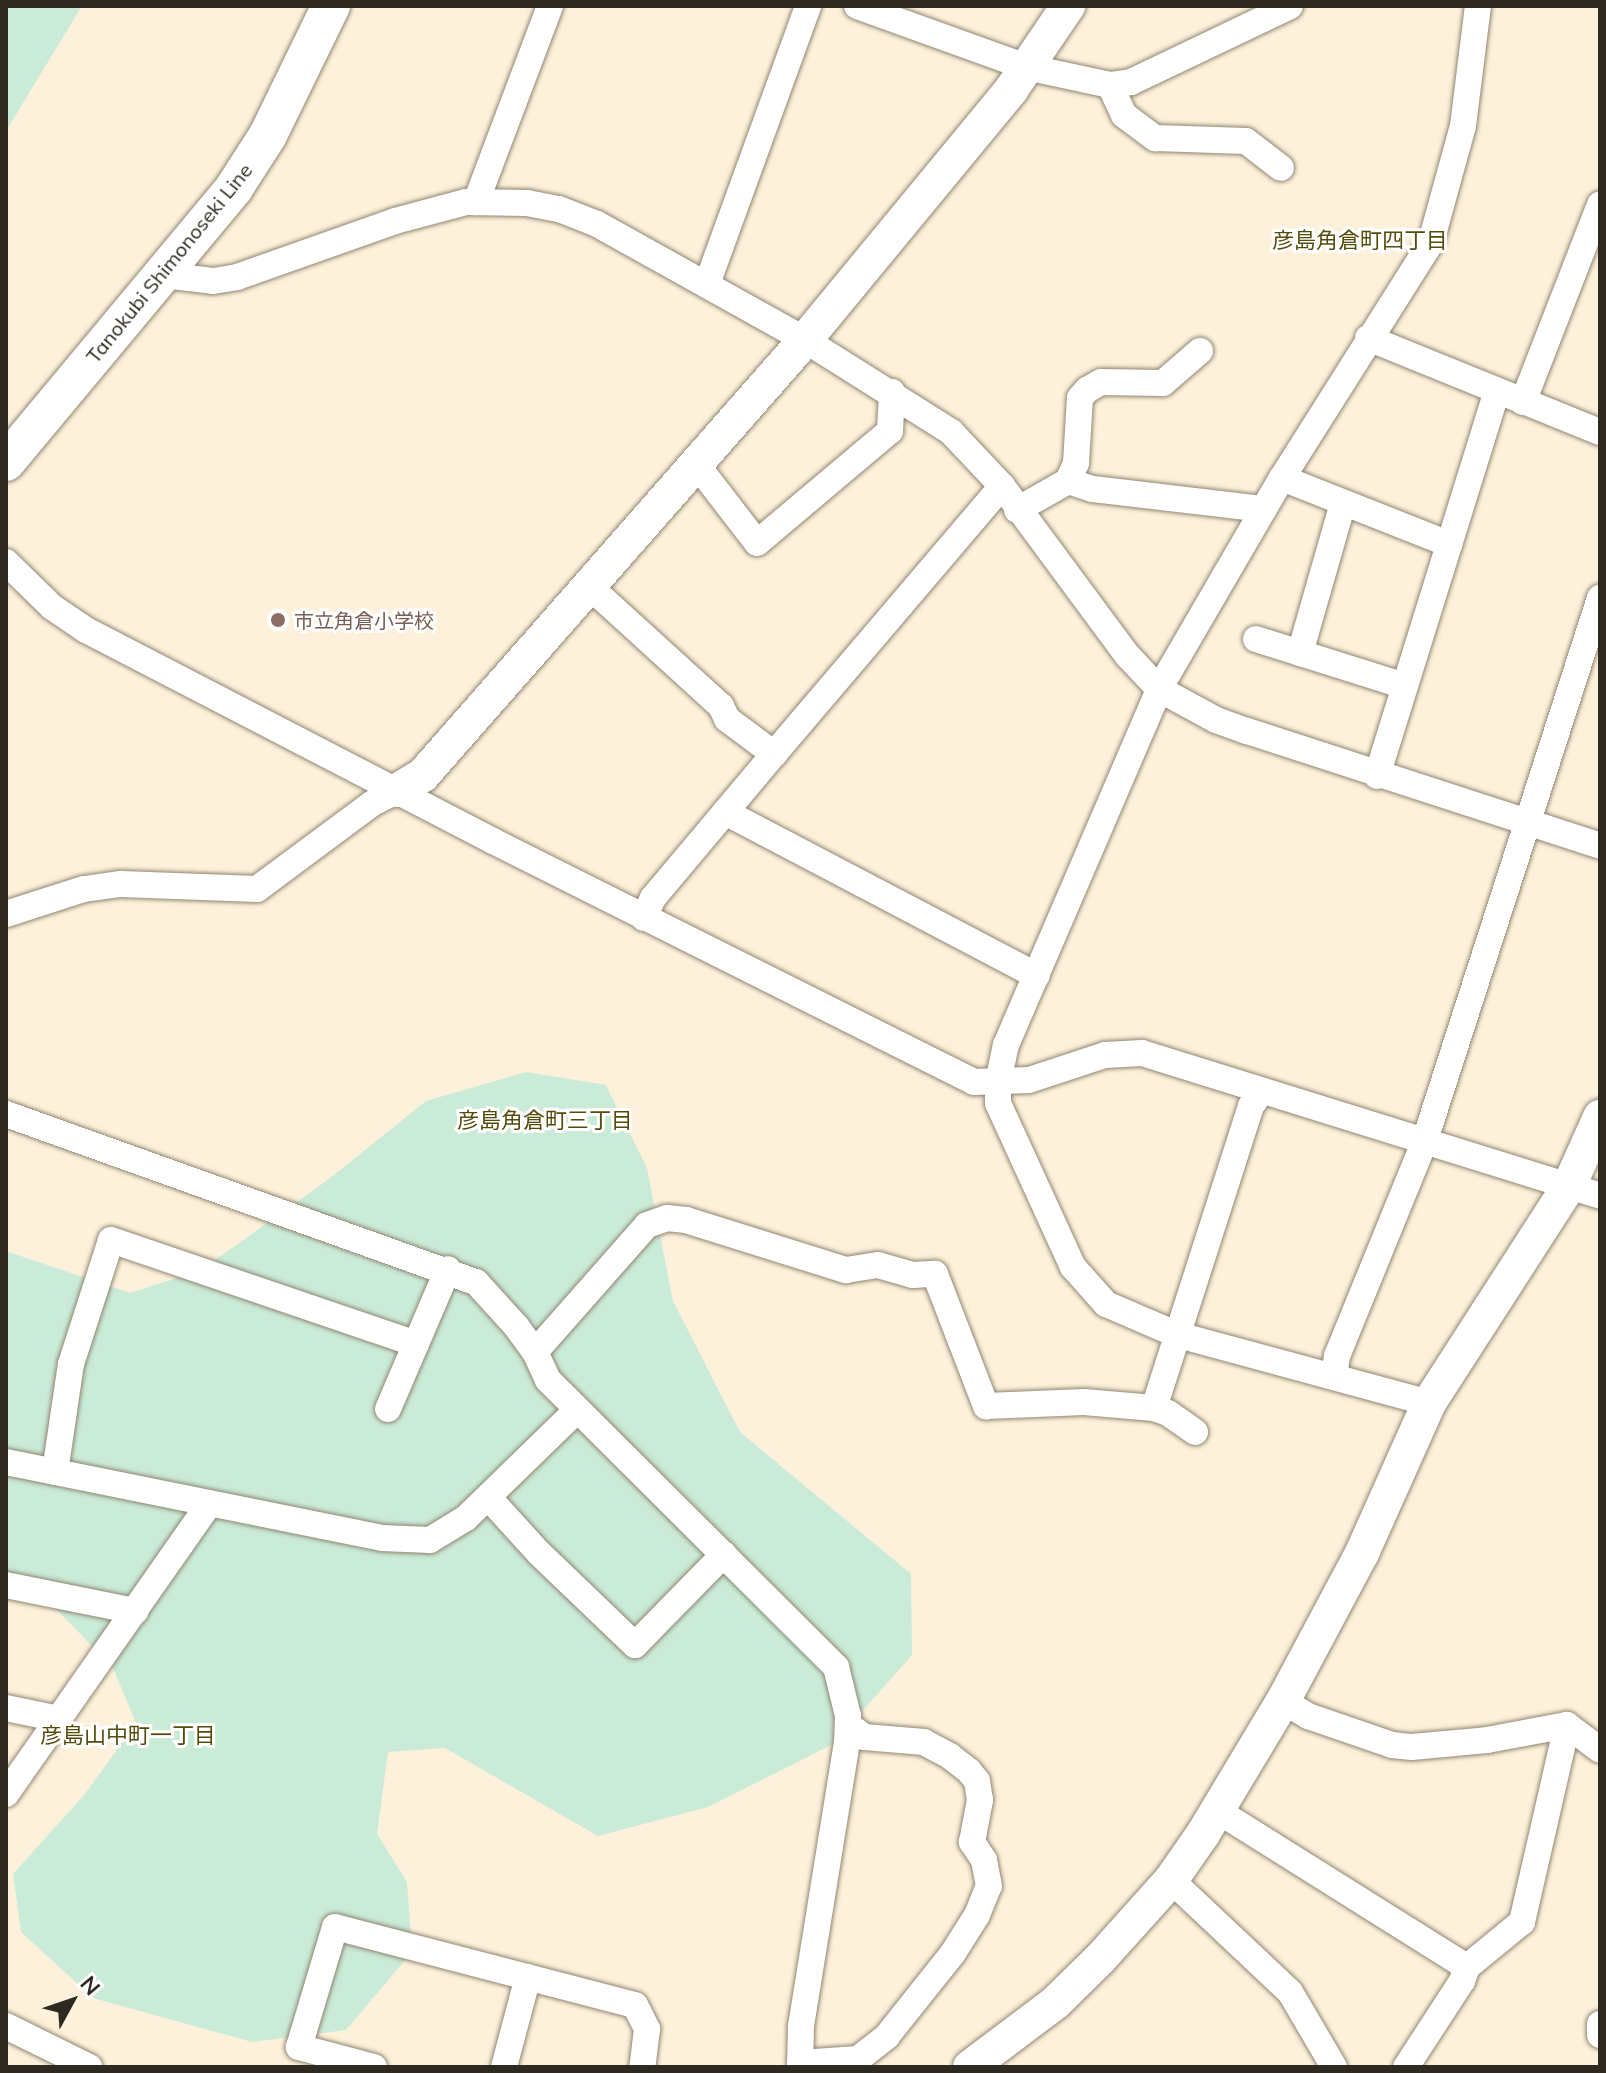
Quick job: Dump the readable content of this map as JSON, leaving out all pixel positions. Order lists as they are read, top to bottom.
{
  "streets": {
    "main road": ["Tanokubi Shimonoseki Line"]
  },
  "districts": ["彦島角倉町四丁目", "彦島角倉町三丁目", "彦島山中町一丁目"],
  "places": ["市立角倉小学校"],
  "north": "top right"
}
